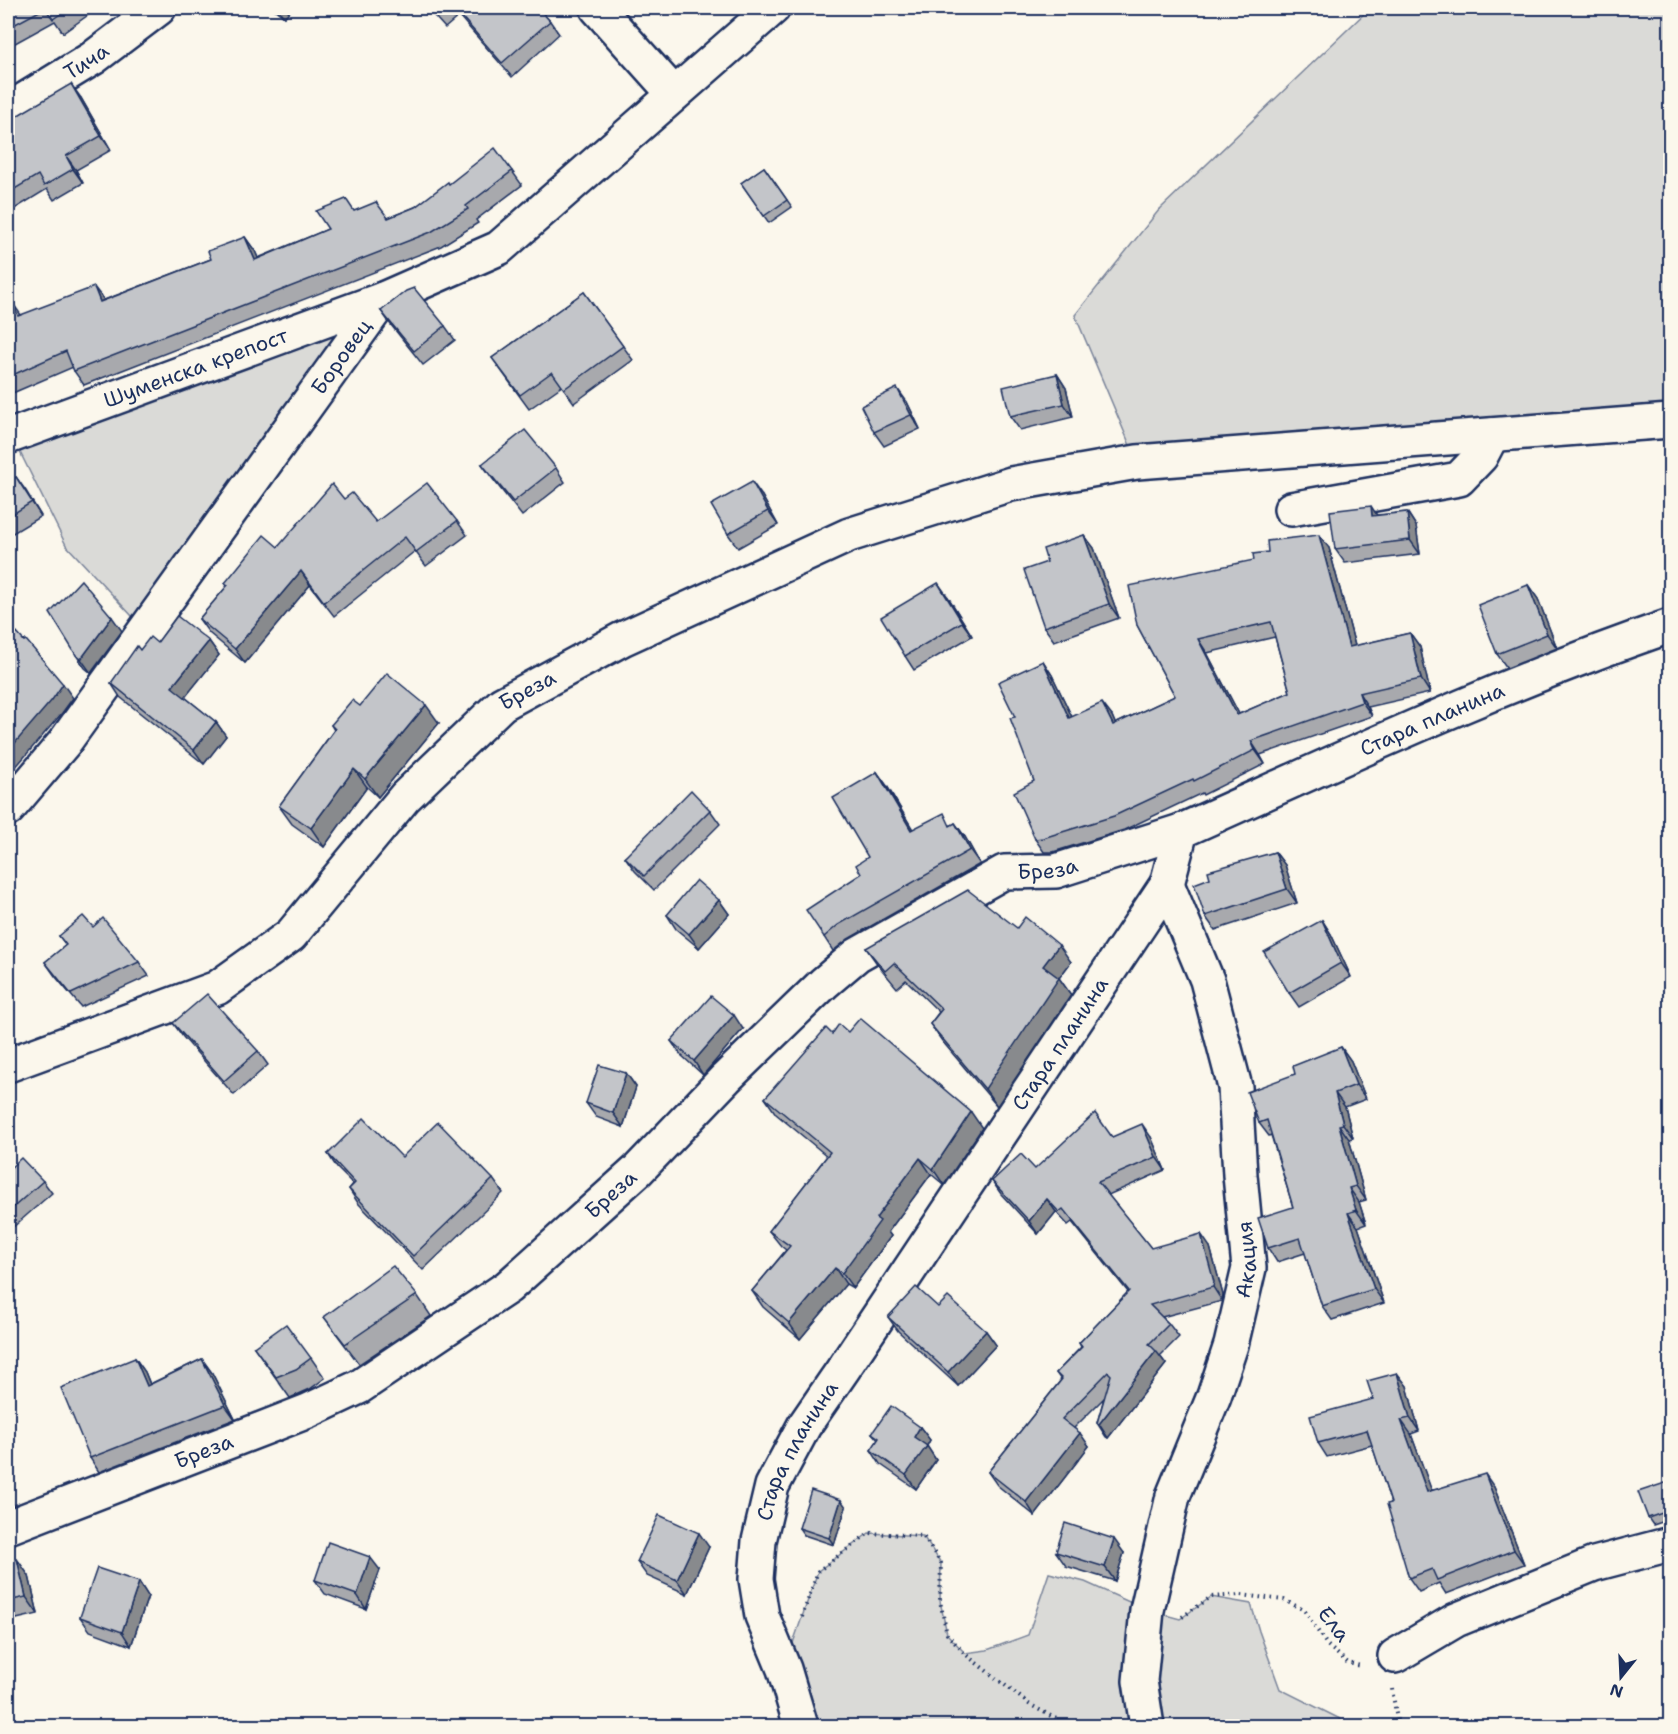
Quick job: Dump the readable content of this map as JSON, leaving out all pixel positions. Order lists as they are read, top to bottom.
{
  "streets": {
    "street": [
      "Тича",
      "Боровец",
      "Шуменска крепост",
      "Бреза",
      "Стара планина",
      "Акация"
    ],
    "path": ["Ела"]
  },
  "crossings": [
    ["Боровец", "Шуменска крепост"],
    ["Бреза", "Стара планина"],
    ["Стара планина", "Акация"],
    ["Акация", "Ела"]
  ],
  "north": "bottom"
}
